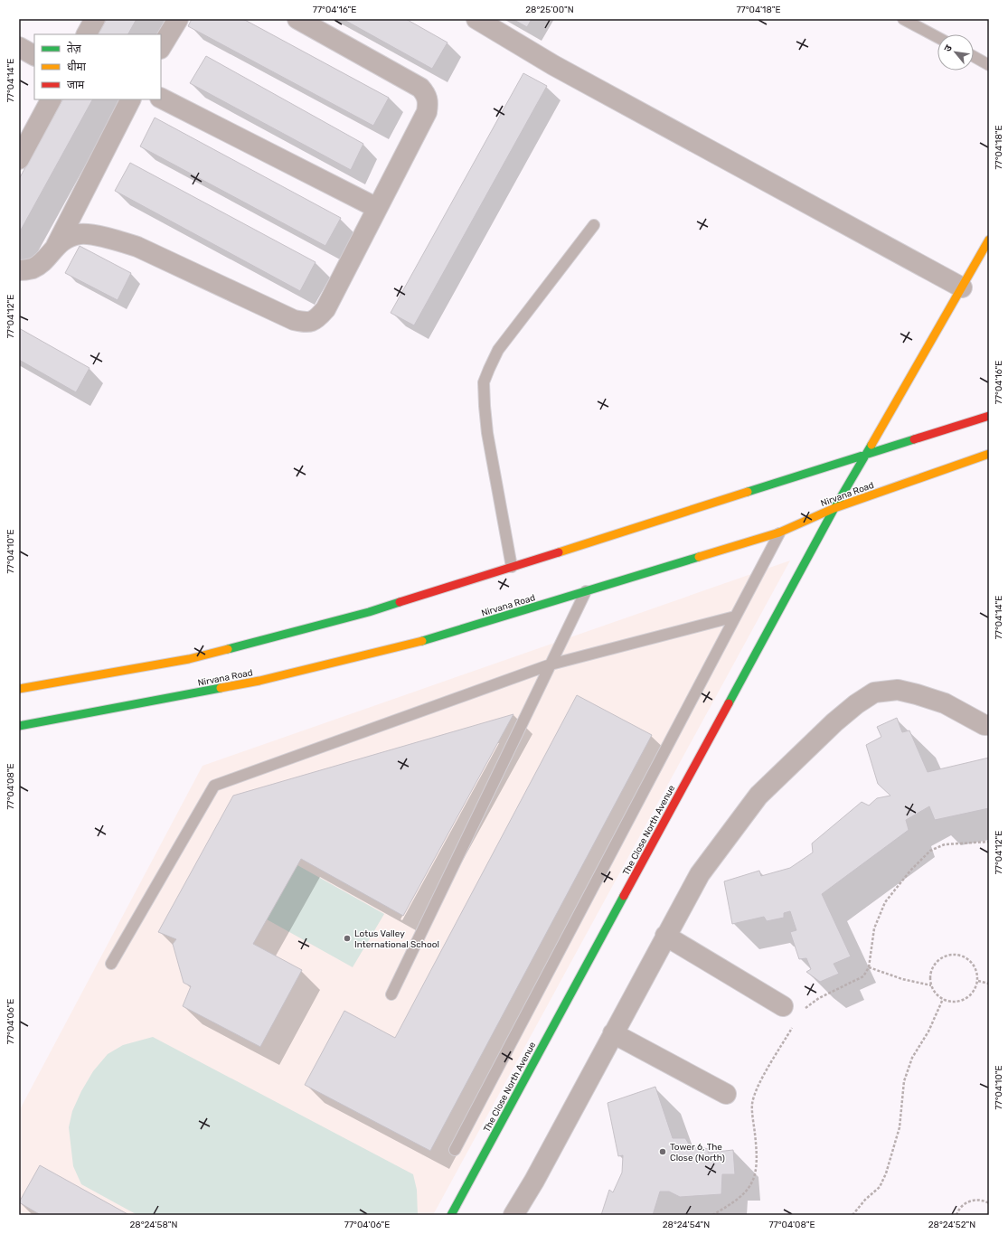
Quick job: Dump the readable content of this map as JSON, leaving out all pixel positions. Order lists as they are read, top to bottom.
{
  "streets": {
    "main road": ["Nirvana Road", "The Close North Avenue"]
  },
  "crossings": [
    ["Nirvana Road", "The Close North Avenue"]
  ],
  "places": ["Lotus Valley International School", "Tower 6, The Close (North)"],
  "legend": ["तेज़", "धीमा", "जाम"],
  "north": "top left",
  "coordinates": [
    "77°04'16\"E",
    "28°25'00\"N",
    "77°04'18\"E",
    "77°04'14\"E",
    "77°04'12\"E",
    "77°04'10\"E",
    "77°04'08\"E",
    "77°04'06\"E",
    "28°24'58\"N",
    "28°24'54\"N",
    "28°24'52\"N"
  ]
}
